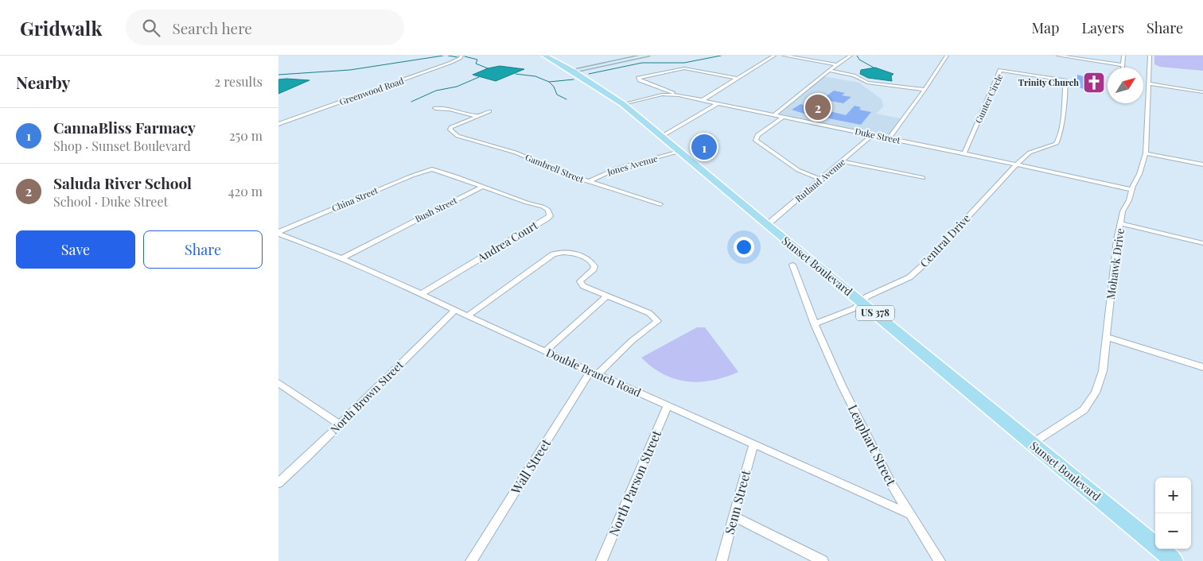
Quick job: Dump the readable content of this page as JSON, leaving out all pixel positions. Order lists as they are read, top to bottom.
{
  "streets": {
    "main road": ["Sunset Boulevard", "US 378"],
    "street": [
      "Greenwood Road",
      "Gunter Circle",
      "Duke Street",
      "Jones Avenue",
      "Gambrell Street",
      "Rutland Avenue",
      "China Street",
      "Bush Street",
      "Central Drive",
      "Andrea Court",
      "Mohawk Drive",
      "Double Branch Road",
      "North Brown Street",
      "Leaphart Street",
      "Wall Street",
      "North Parson Street",
      "Senn Street"
    ]
  },
  "crossings": [
    ["Gunter Circle", "Duke Street"],
    ["Gunter Circle", "Central Drive"],
    ["Duke Street", "Rutland Avenue"],
    ["Duke Street", "Central Drive"],
    ["Duke Street", "Mohawk Drive"],
    ["Duke Street", "Sunset Boulevard"],
    ["Jones Avenue", "Gambrell Street"],
    ["Jones Avenue", "Sunset Boulevard"],
    ["Rutland Avenue", "Sunset Boulevard"],
    ["China Street", "Bush Street"],
    ["China Street", "Andrea Court"],
    ["China Street", "Double Branch Road"],
    ["Bush Street", "Andrea Court"],
    ["Bush Street", "Double Branch Road"],
    ["Central Drive", "Sunset Boulevard"],
    ["Andrea Court", "Double Branch Road"],
    ["Mohawk Drive", "Sunset Boulevard"],
    ["Double Branch Road", "North Brown Street"],
    ["Double Branch Road", "Leaphart Street"],
    ["Double Branch Road", "Wall Street"],
    ["Double Branch Road", "North Parson Street"],
    ["Double Branch Road", "Senn Street"]
  ],
  "places": {
    "church": ["Trinity Church"]
  },
  "north": "top right",
  "page": {
    "header": "Gridwalk",
    "search": "Search here",
    "nav": ["Map", "Layers", "Share"],
    "heading": ["Nearby", "2 results"],
    "pins": ["2", "1"],
    "list": [
      {
        "mark": "1",
        "name": "CannaBliss Farmacy",
        "note": "Shop · Sunset Boulevard",
        "value": "250 m"
      },
      {
        "mark": "2",
        "name": "Saluda River School",
        "note": "School · Duke Street",
        "value": "420 m"
      }
    ],
    "buttons": ["Save", "Share"],
    "map_buttons": ["+", "−"]
  }
}
